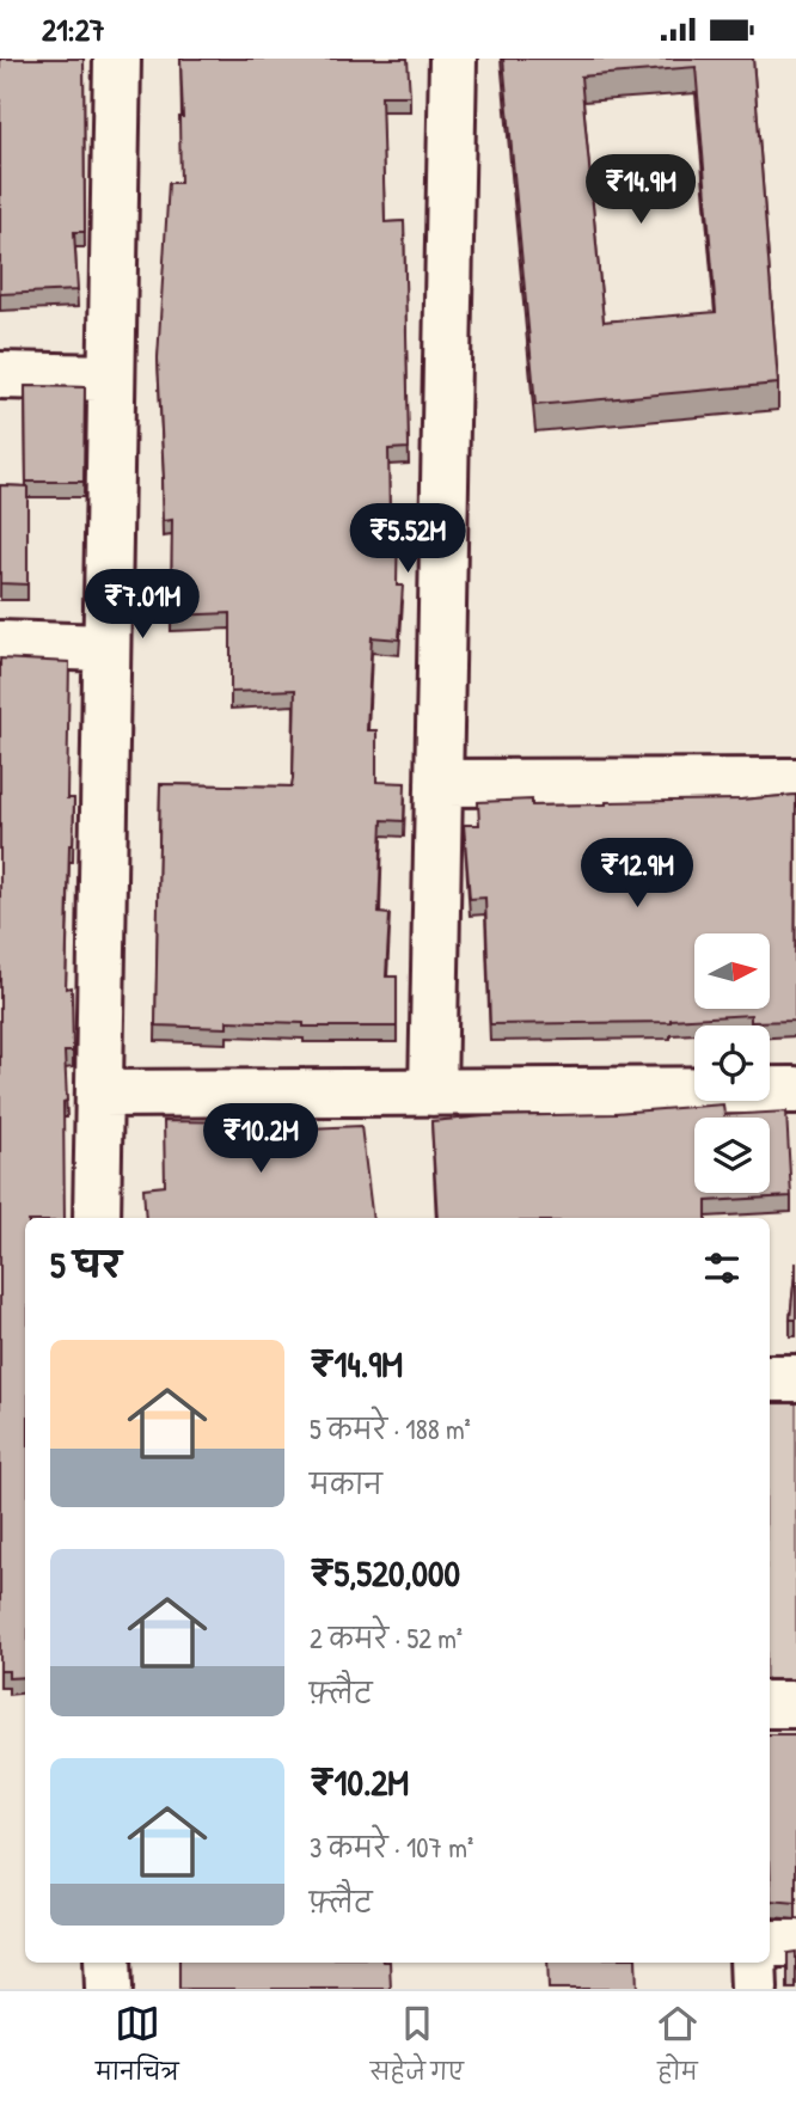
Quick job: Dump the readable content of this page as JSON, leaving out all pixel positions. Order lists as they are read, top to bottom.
{
  "north": "right",
  "page": {
    "status": "21:27",
    "price": [
      "₹14.9M",
      "₹5.52M",
      "₹7.01M",
      "₹12.9M",
      "₹10.2M"
    ],
    "heading": "5 घर",
    "list": [
      {
        "name": "₹14.9M",
        "note": "5 कमरे · 188 m² · मकान"
      },
      {
        "name": "₹5,520,000",
        "note": "2 कमरे · 52 m² · फ़्लैट"
      },
      {
        "name": "₹10.2M",
        "note": "3 कमरे · 107 m² · फ़्लैट"
      }
    ],
    "tabs": ["मानचित्र", "सहेजे गए", "होम"]
  }
}
